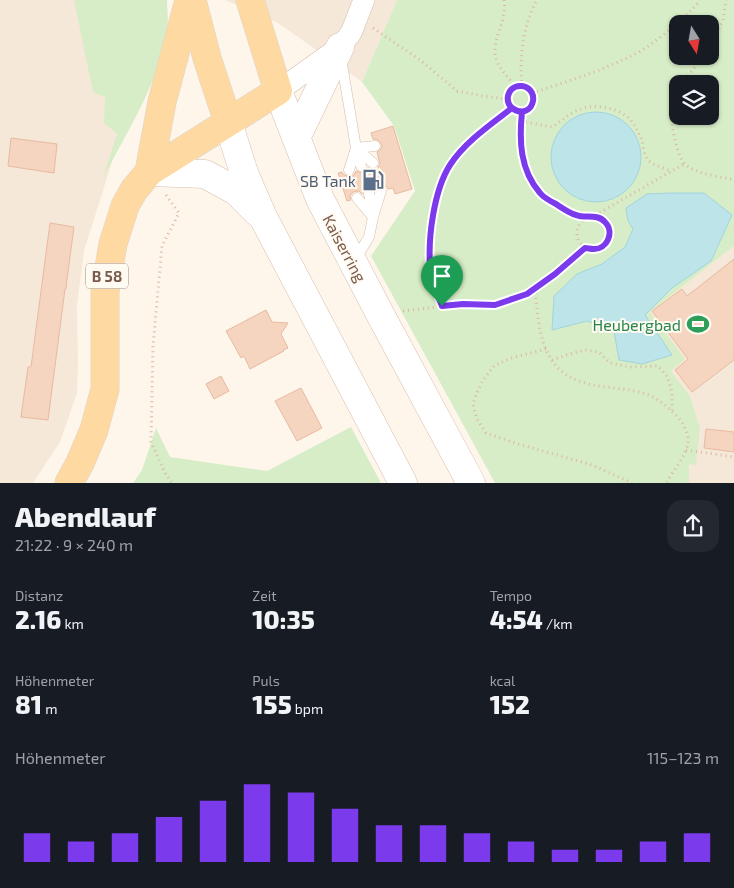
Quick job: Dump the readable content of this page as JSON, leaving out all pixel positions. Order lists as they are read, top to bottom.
{
  "streets": {
    "main road": ["Kaiserring", "B 58"]
  },
  "crossings": [
    ["Kaiserring", "B 58"]
  ],
  "places": {
    "fuel station": ["SB Tank"],
    "sports": ["Heubergbad"]
  },
  "north": "bottom",
  "page": {
    "heading": ["Abendlauf", "21:22 · 9 × 240 m"],
    "stats": [
      ["Distanz", "2.16 km"],
      ["Zeit", "10:35"],
      ["Tempo", "4:54 /km"],
      ["Höhenmeter", "81 m"],
      ["Puls", "155 bpm"],
      ["kcal", "152"]
    ],
    "chart": ["Höhenmeter", "115–123 m"]
  }
}
